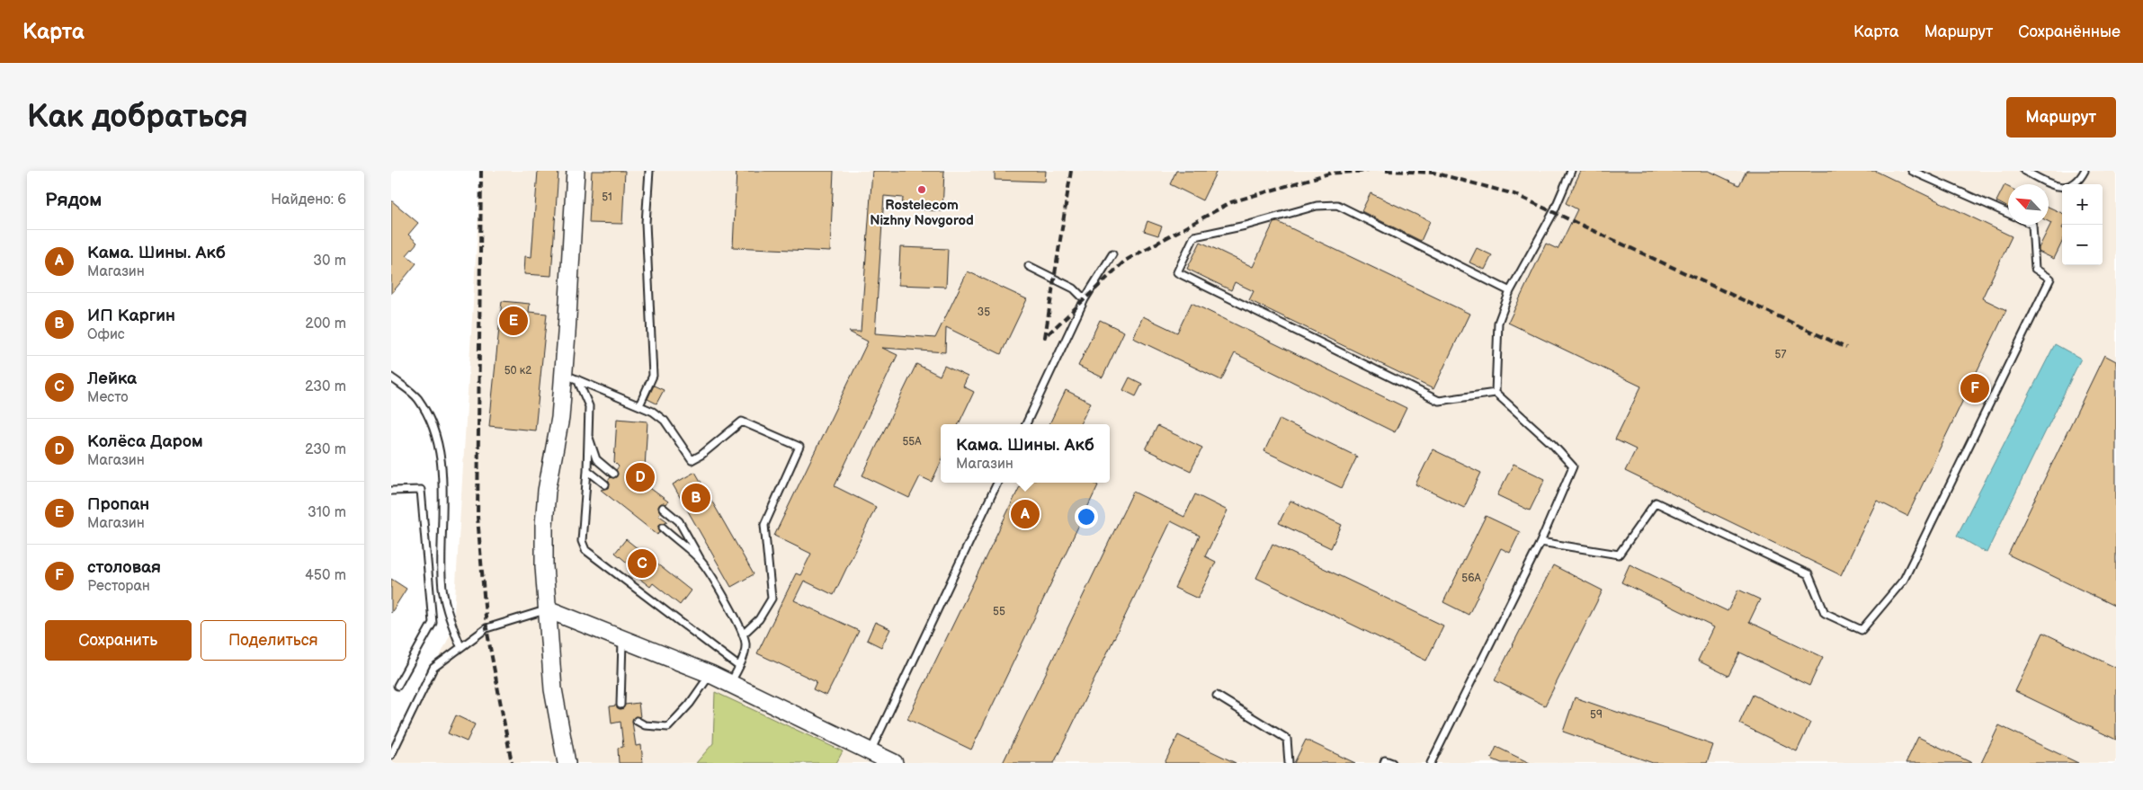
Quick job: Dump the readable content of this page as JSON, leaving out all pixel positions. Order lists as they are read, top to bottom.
{
  "places": ["Rostelecom Nizhny Novgorod"],
  "house_numbers": [
    "51",
    "35",
    "57",
    "50 к2",
    "55А",
    "56А",
    "55",
    "59"
  ],
  "north": "top left",
  "page": {
    "header": "Карта",
    "nav": ["Карта", "Маршрут", "Сохранённые"],
    "buttons": [
      "Маршрут",
      ["Сохранить", "Поделиться"]
    ],
    "title": "Как добраться",
    "heading": ["Рядом", "Найдено: 6"],
    "map_buttons": ["+", "−"],
    "list": [
      {
        "mark": "A",
        "name": "Кама. Шины. Акб",
        "note": "Магазин",
        "value": "30 m"
      },
      {
        "mark": "B",
        "name": "ИП Каргин",
        "note": "Офис",
        "value": "200 m"
      },
      {
        "mark": "C",
        "name": "Лейка",
        "note": "Место",
        "value": "230 m"
      },
      {
        "mark": "D",
        "name": "Колёса Даром",
        "note": "Магазин",
        "value": "230 m"
      },
      {
        "mark": "E",
        "name": "Пропан",
        "note": "Магазин",
        "value": "310 m"
      },
      {
        "mark": "F",
        "name": "столовая",
        "note": "Ресторан",
        "value": "450 m"
      }
    ],
    "pins": [
      "E",
      "F",
      "D",
      "B",
      "A",
      "C"
    ],
    "popup": ["Кама. Шины. Акб", "Магазин"]
  }
}
